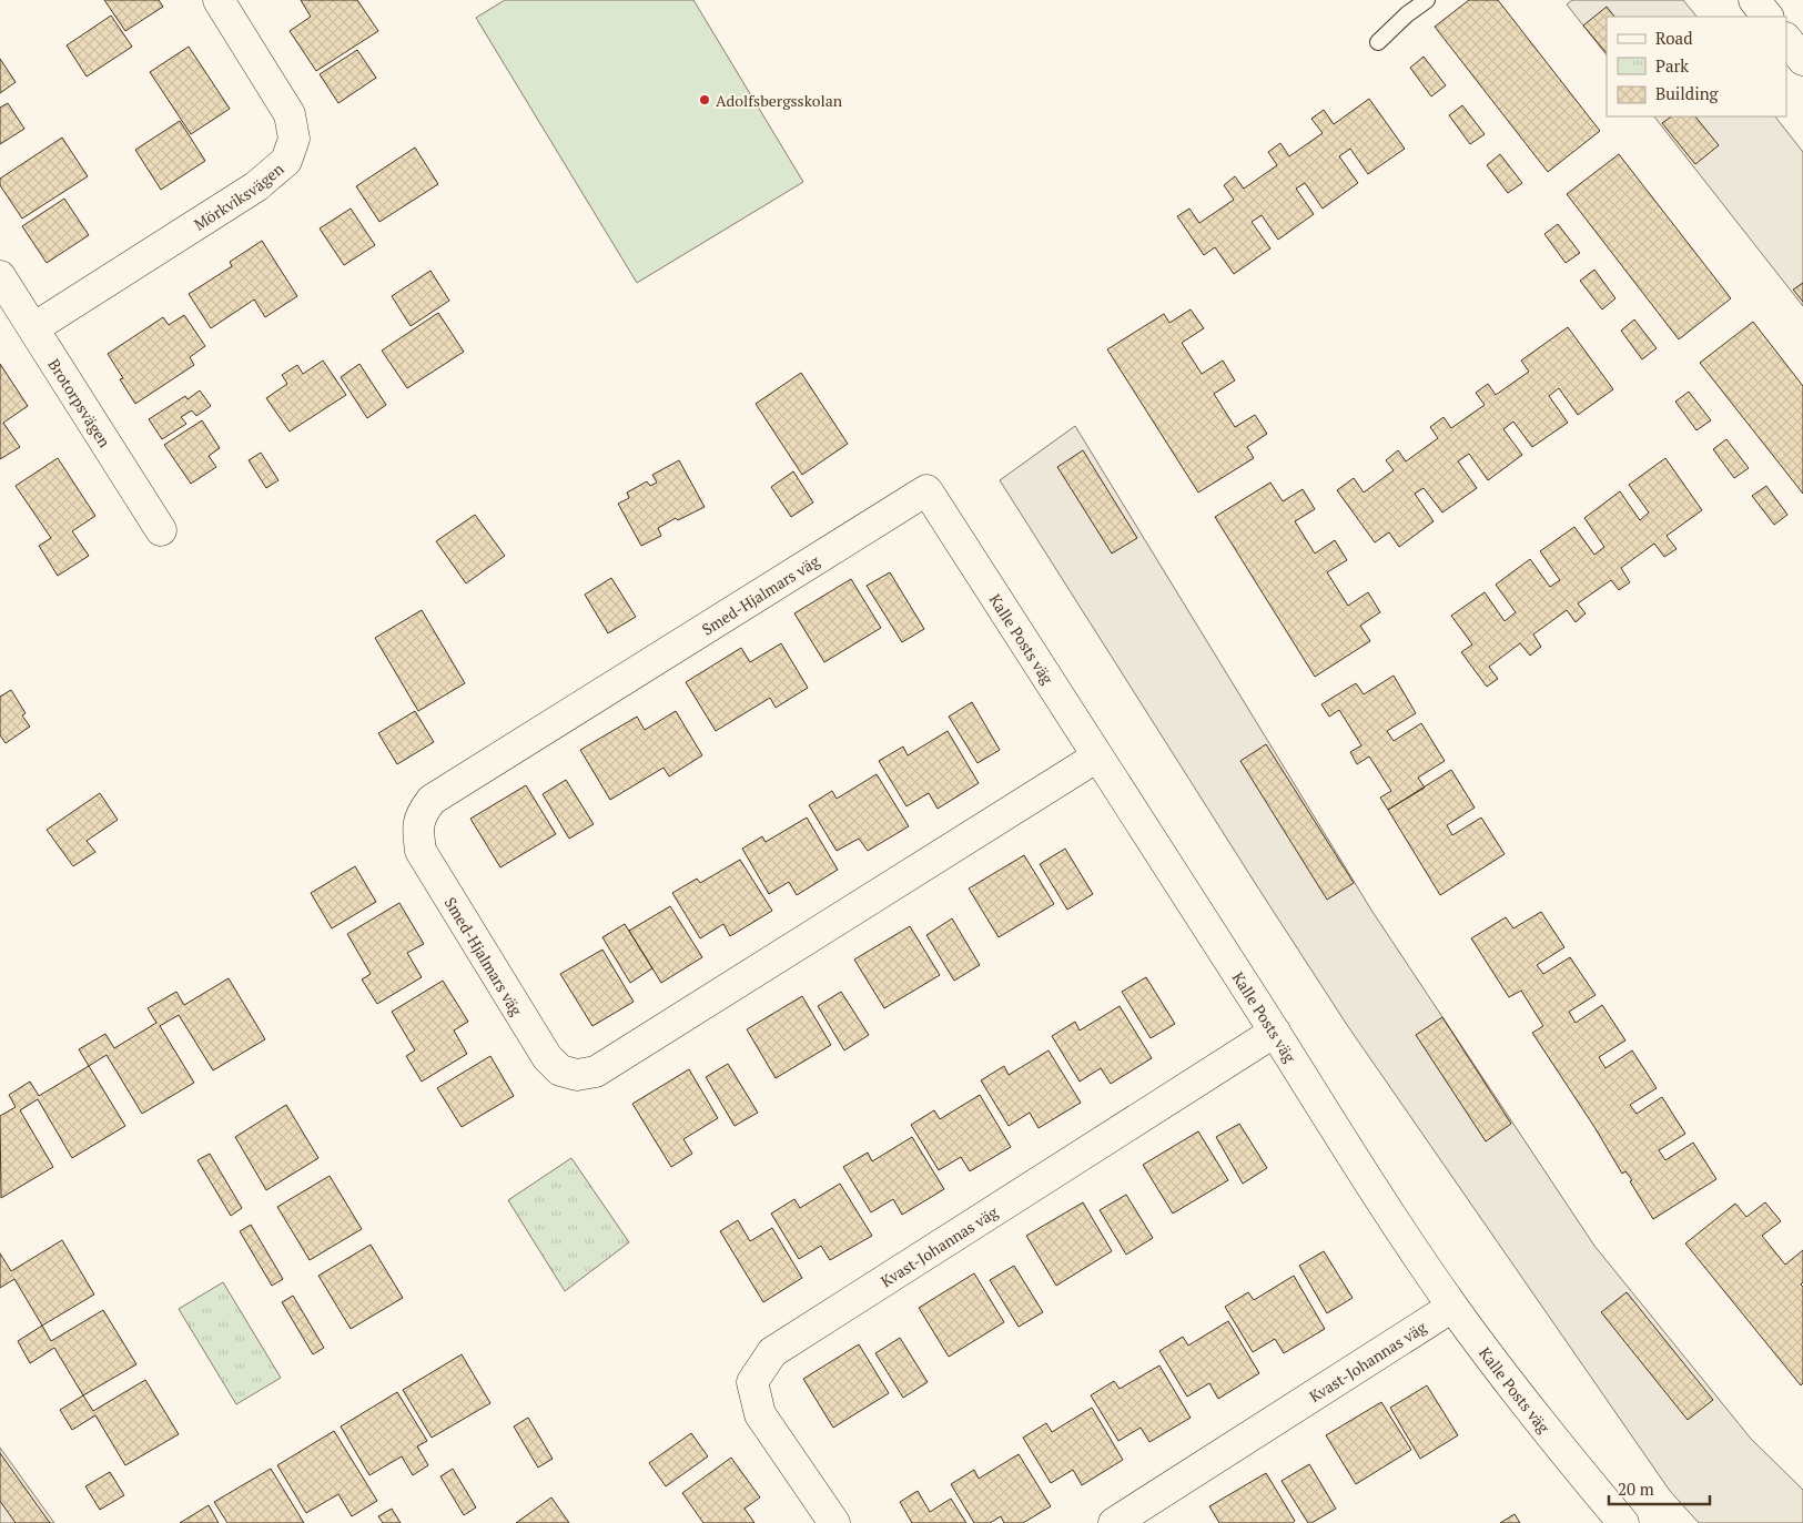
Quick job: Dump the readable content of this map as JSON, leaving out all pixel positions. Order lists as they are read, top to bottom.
{
  "streets": {
    "street": [
      "Mörkviksvägen",
      "Brotorpsvägen",
      "Smed-Hjalmars väg",
      "Kalle Posts väg",
      "Kvast-Johannas väg"
    ]
  },
  "crossings": [
    ["Mörkviksvägen", "Brotorpsvägen"],
    ["Smed-Hjalmars väg", "Kalle Posts väg"],
    ["Kalle Posts väg", "Kvast-Johannas väg"]
  ],
  "places": ["Adolfsbergsskolan"],
  "legend": ["Road", "Park", "Building"],
  "scale_bar": "20 m"
}
